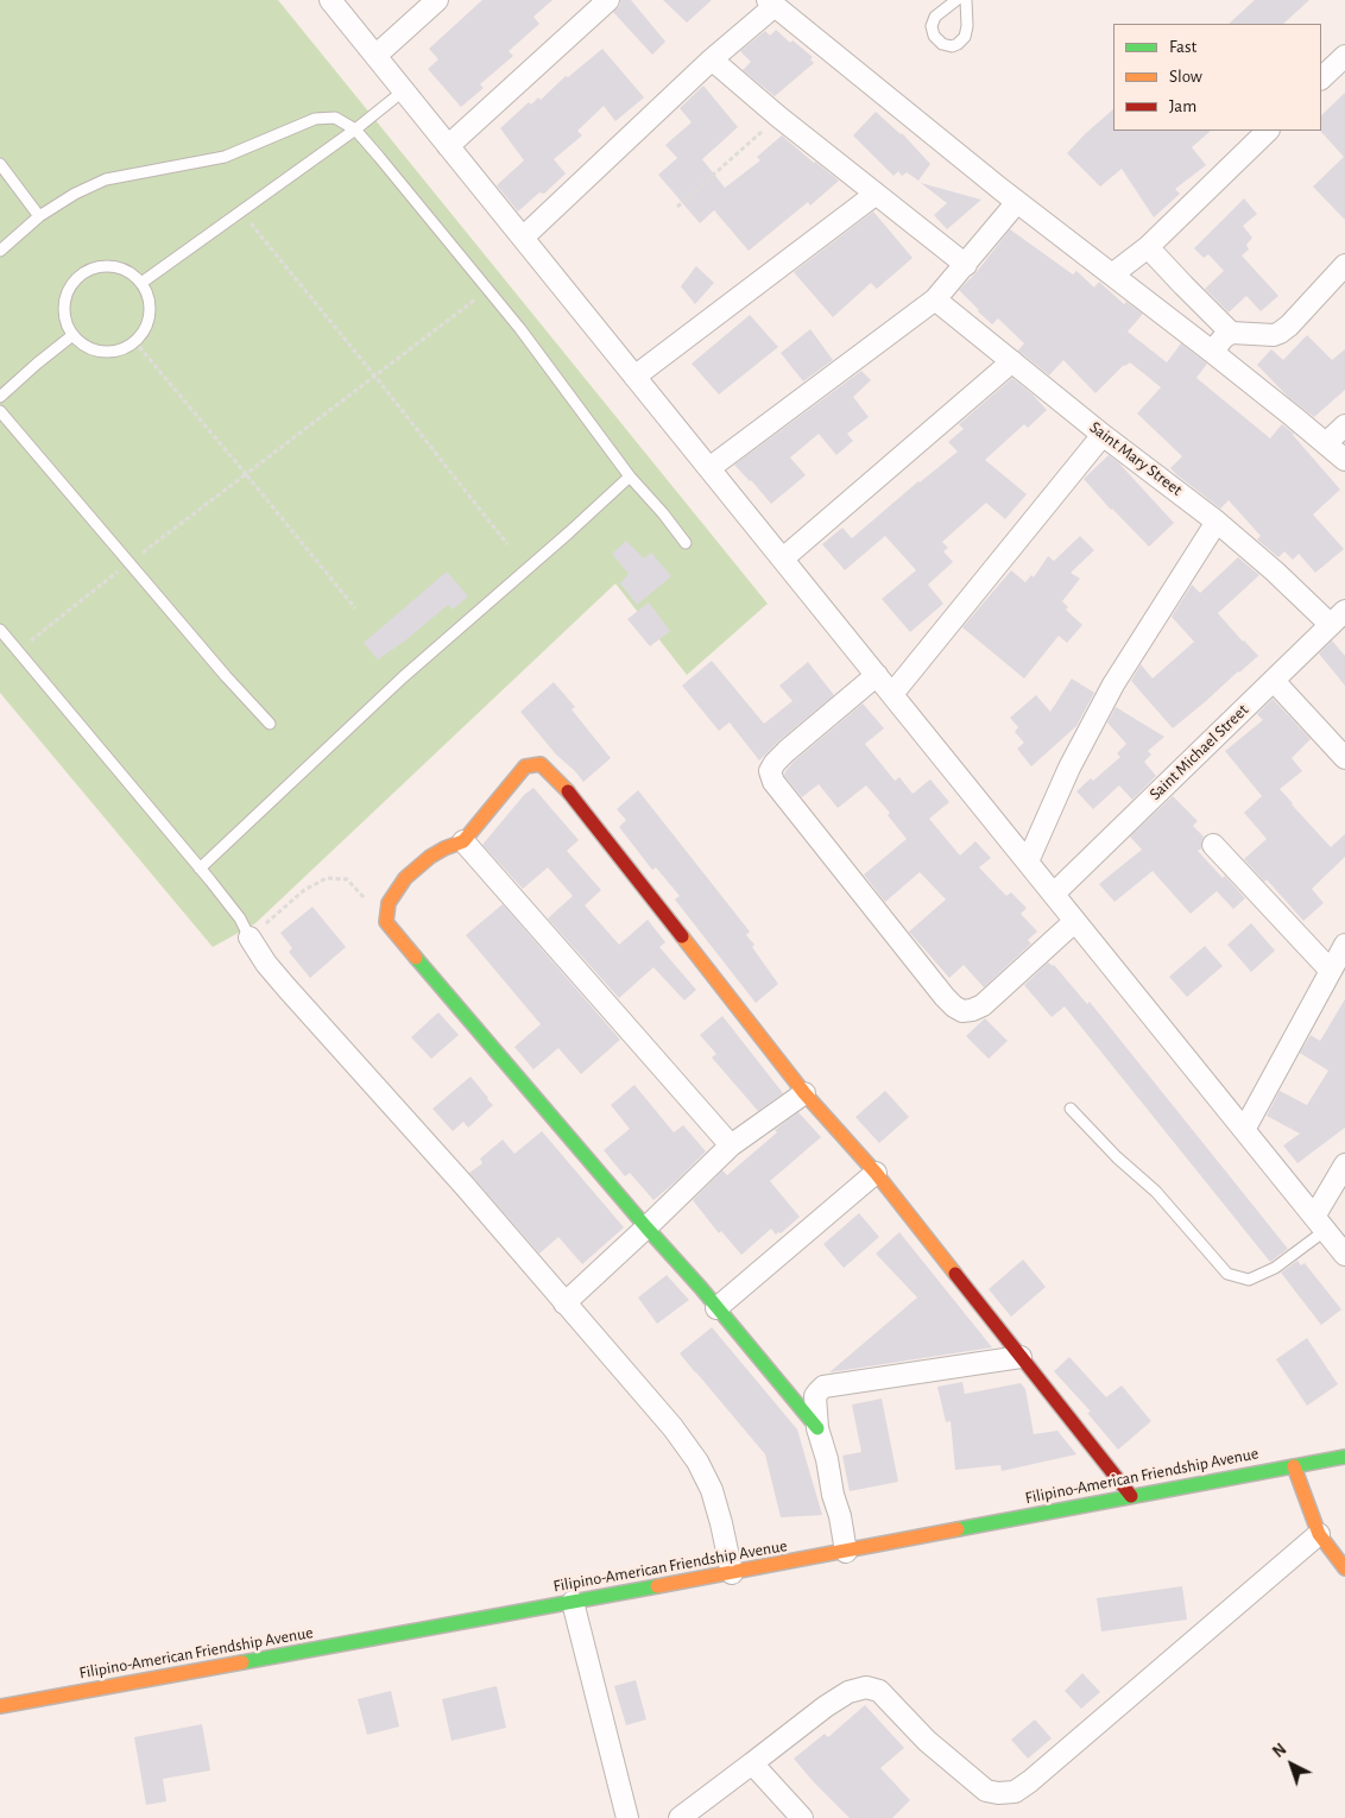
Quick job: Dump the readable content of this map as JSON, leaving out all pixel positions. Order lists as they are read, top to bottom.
{
  "streets": {
    "street": ["Saint Mary Street", "Saint Michael Street", "Filipino-American Friendship Avenue"]
  },
  "crossings": [
    ["Saint Mary Street", "Saint Michael Street"]
  ],
  "legend": ["Fast", "Slow", "Jam"],
  "north": "top left"
}
